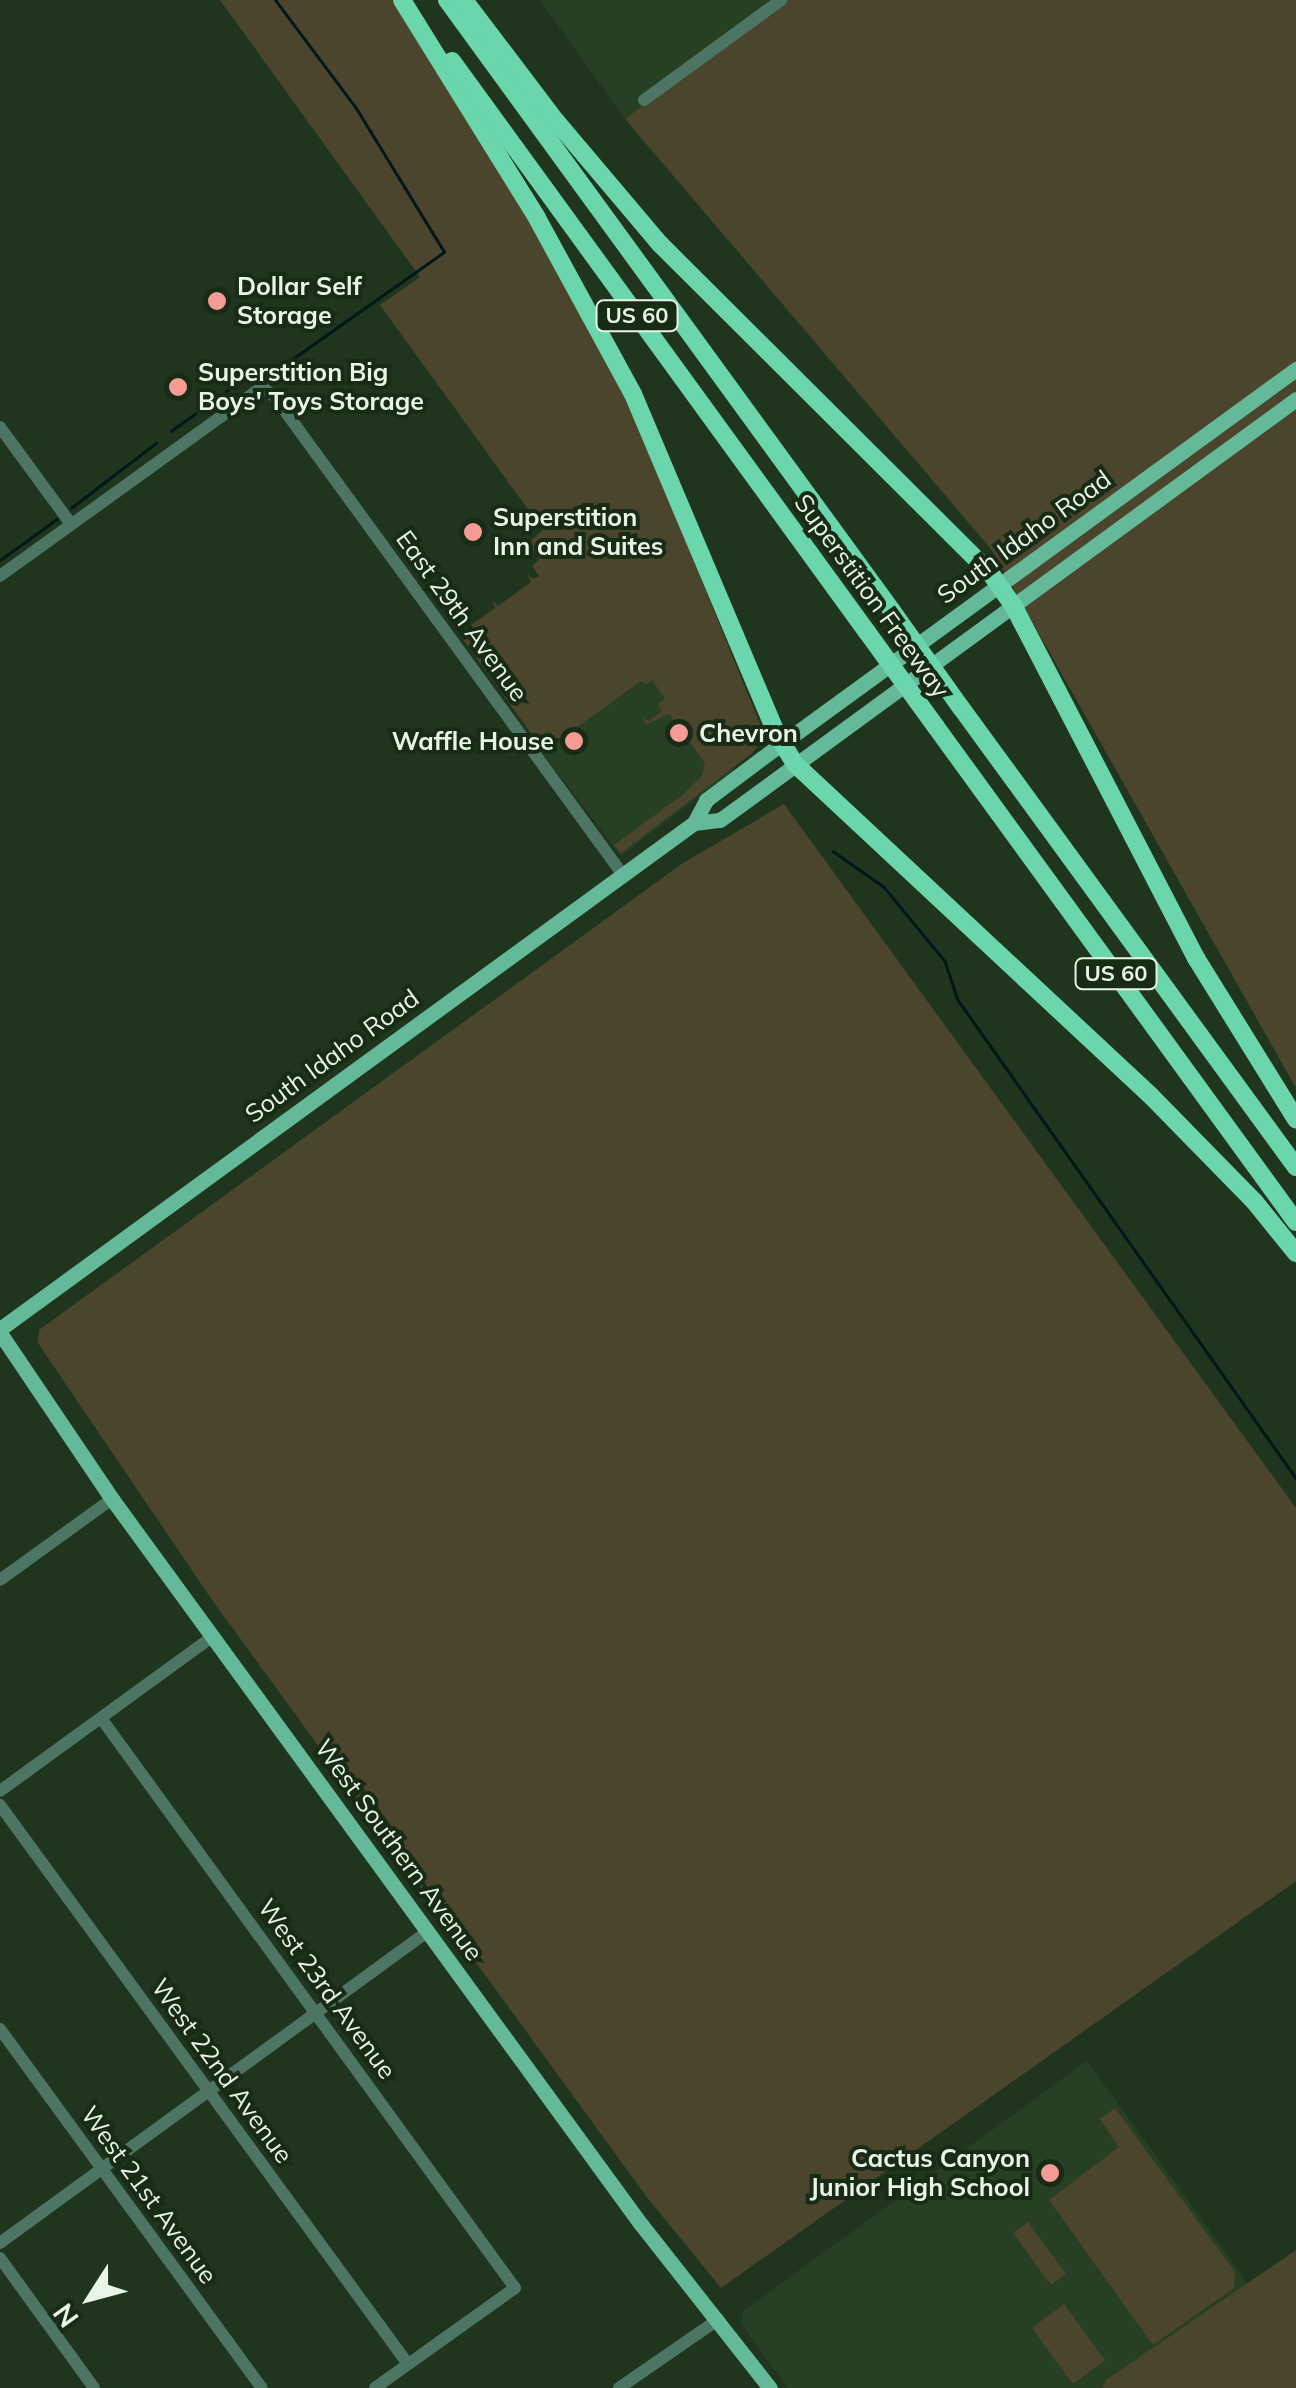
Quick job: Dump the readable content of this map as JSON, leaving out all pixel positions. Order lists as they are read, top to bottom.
{
  "streets": {
    "highway": ["US 60", "Superstition Freeway"],
    "main road": ["South Idaho Road", "West Southern Avenue"],
    "street": [
      "East 29th Avenue",
      "West 23rd Avenue",
      "West 22nd Avenue",
      "West 21st Avenue"
    ]
  },
  "crossings": [
    ["South Idaho Road", "East 29th Avenue"],
    ["South Idaho Road", "West Southern Avenue"],
    ["West 23rd Avenue", "West 22nd Avenue"]
  ],
  "places": [
    "Dollar Self Storage",
    "Superstition Big Boys' Toys Storage",
    "Superstition Inn and Suites",
    "Chevron",
    "Waffle House",
    "Cactus Canyon Junior High School"
  ],
  "north": "bottom left"
}
